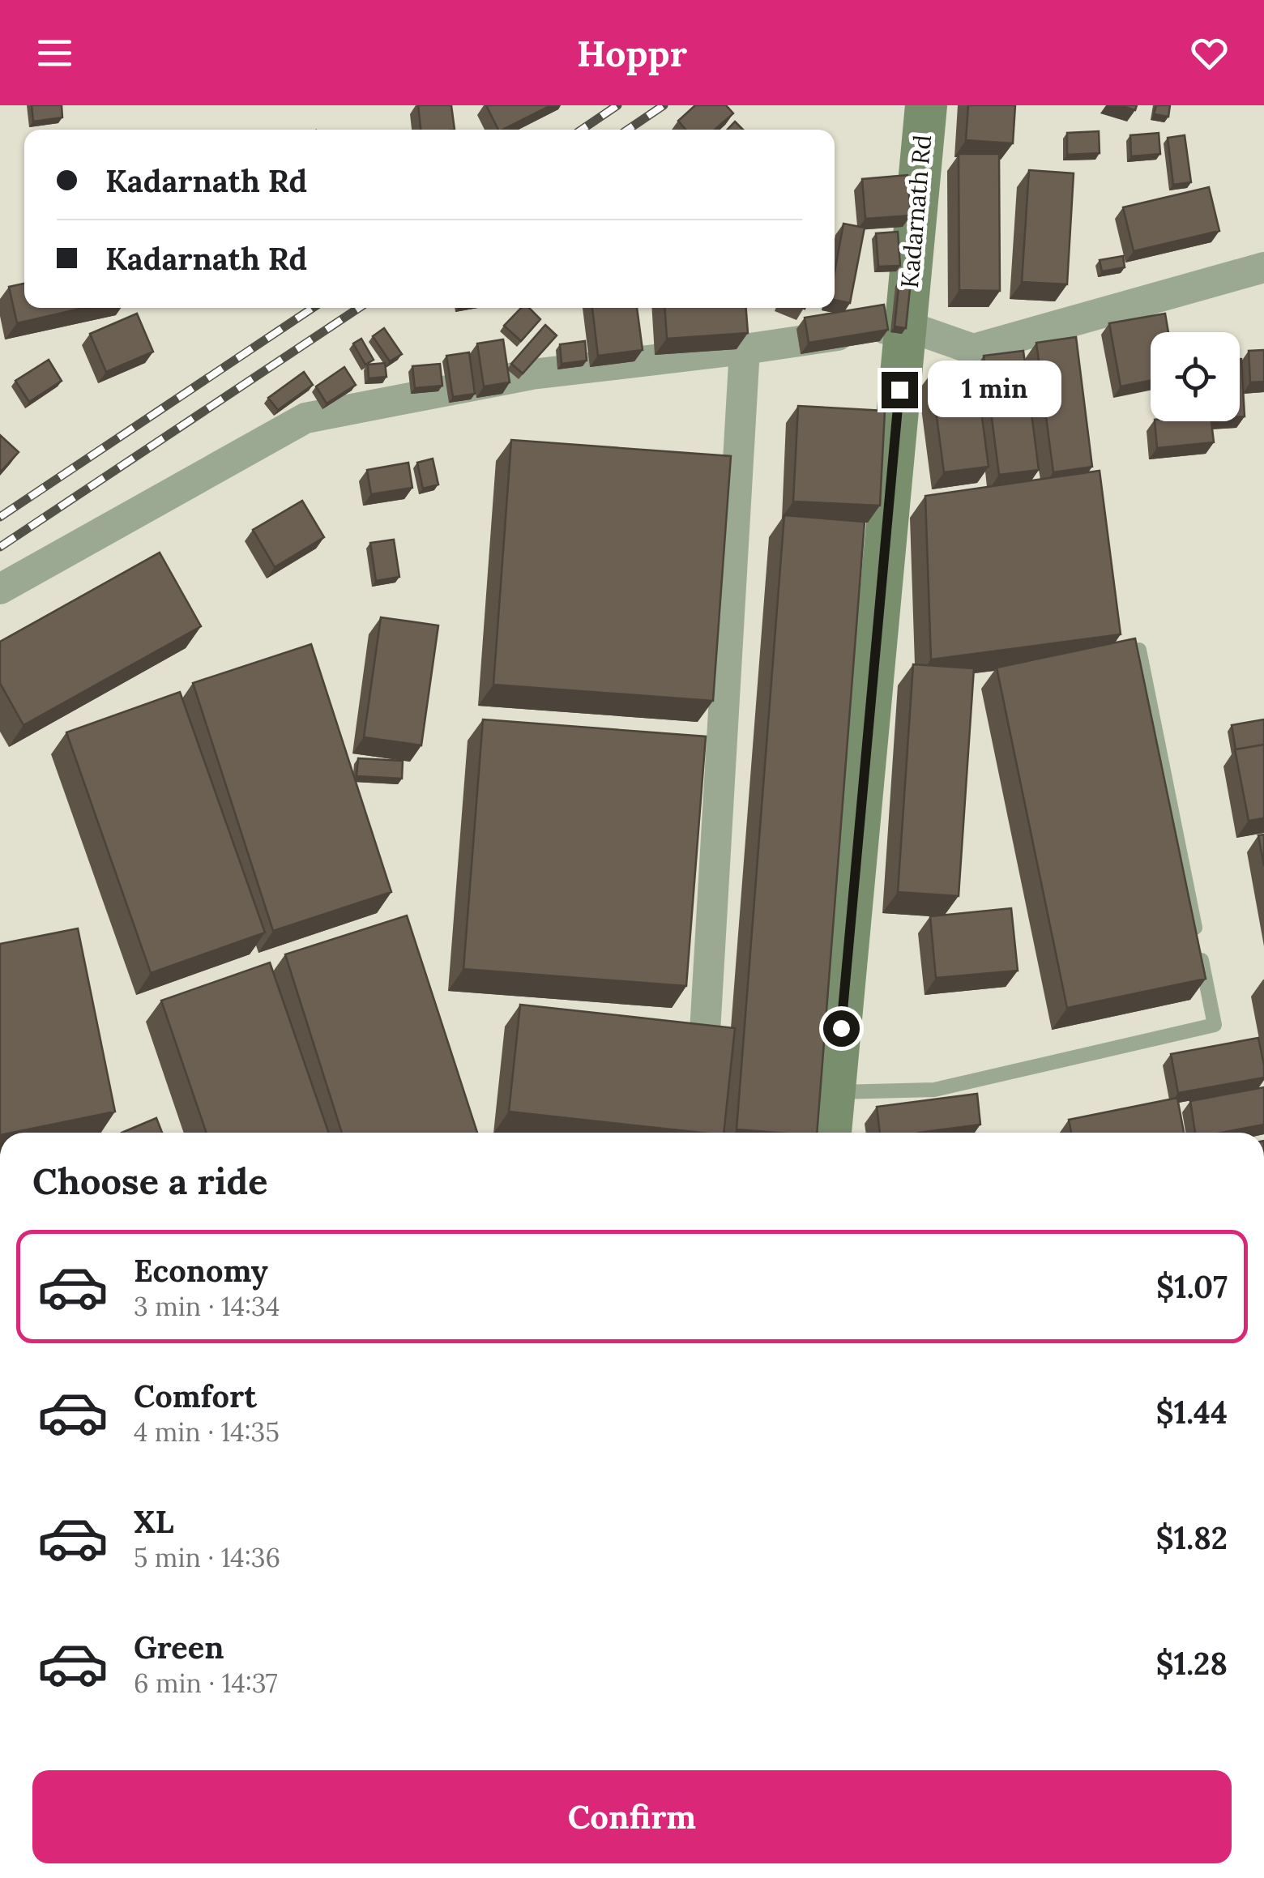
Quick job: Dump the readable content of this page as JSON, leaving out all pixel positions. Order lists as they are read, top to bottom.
{
  "streets": {
    "main road": ["Kadarnath Rd"]
  },
  "page": {
    "header": "Hoppr",
    "banner": ["Kadarnath Rd", "Kadarnath Rd"],
    "bubble": "1 min",
    "heading": "Choose a ride",
    "list": [
      {
        "name": "Economy",
        "note": "3 min · 14:34",
        "value": "$1.07"
      },
      {
        "name": "Comfort",
        "note": "4 min · 14:35",
        "value": "$1.44"
      },
      {
        "name": "XL",
        "note": "5 min · 14:36",
        "value": "$1.82"
      },
      {
        "name": "Green",
        "note": "6 min · 14:37",
        "value": "$1.28"
      }
    ],
    "buttons": "Confirm"
  }
}
